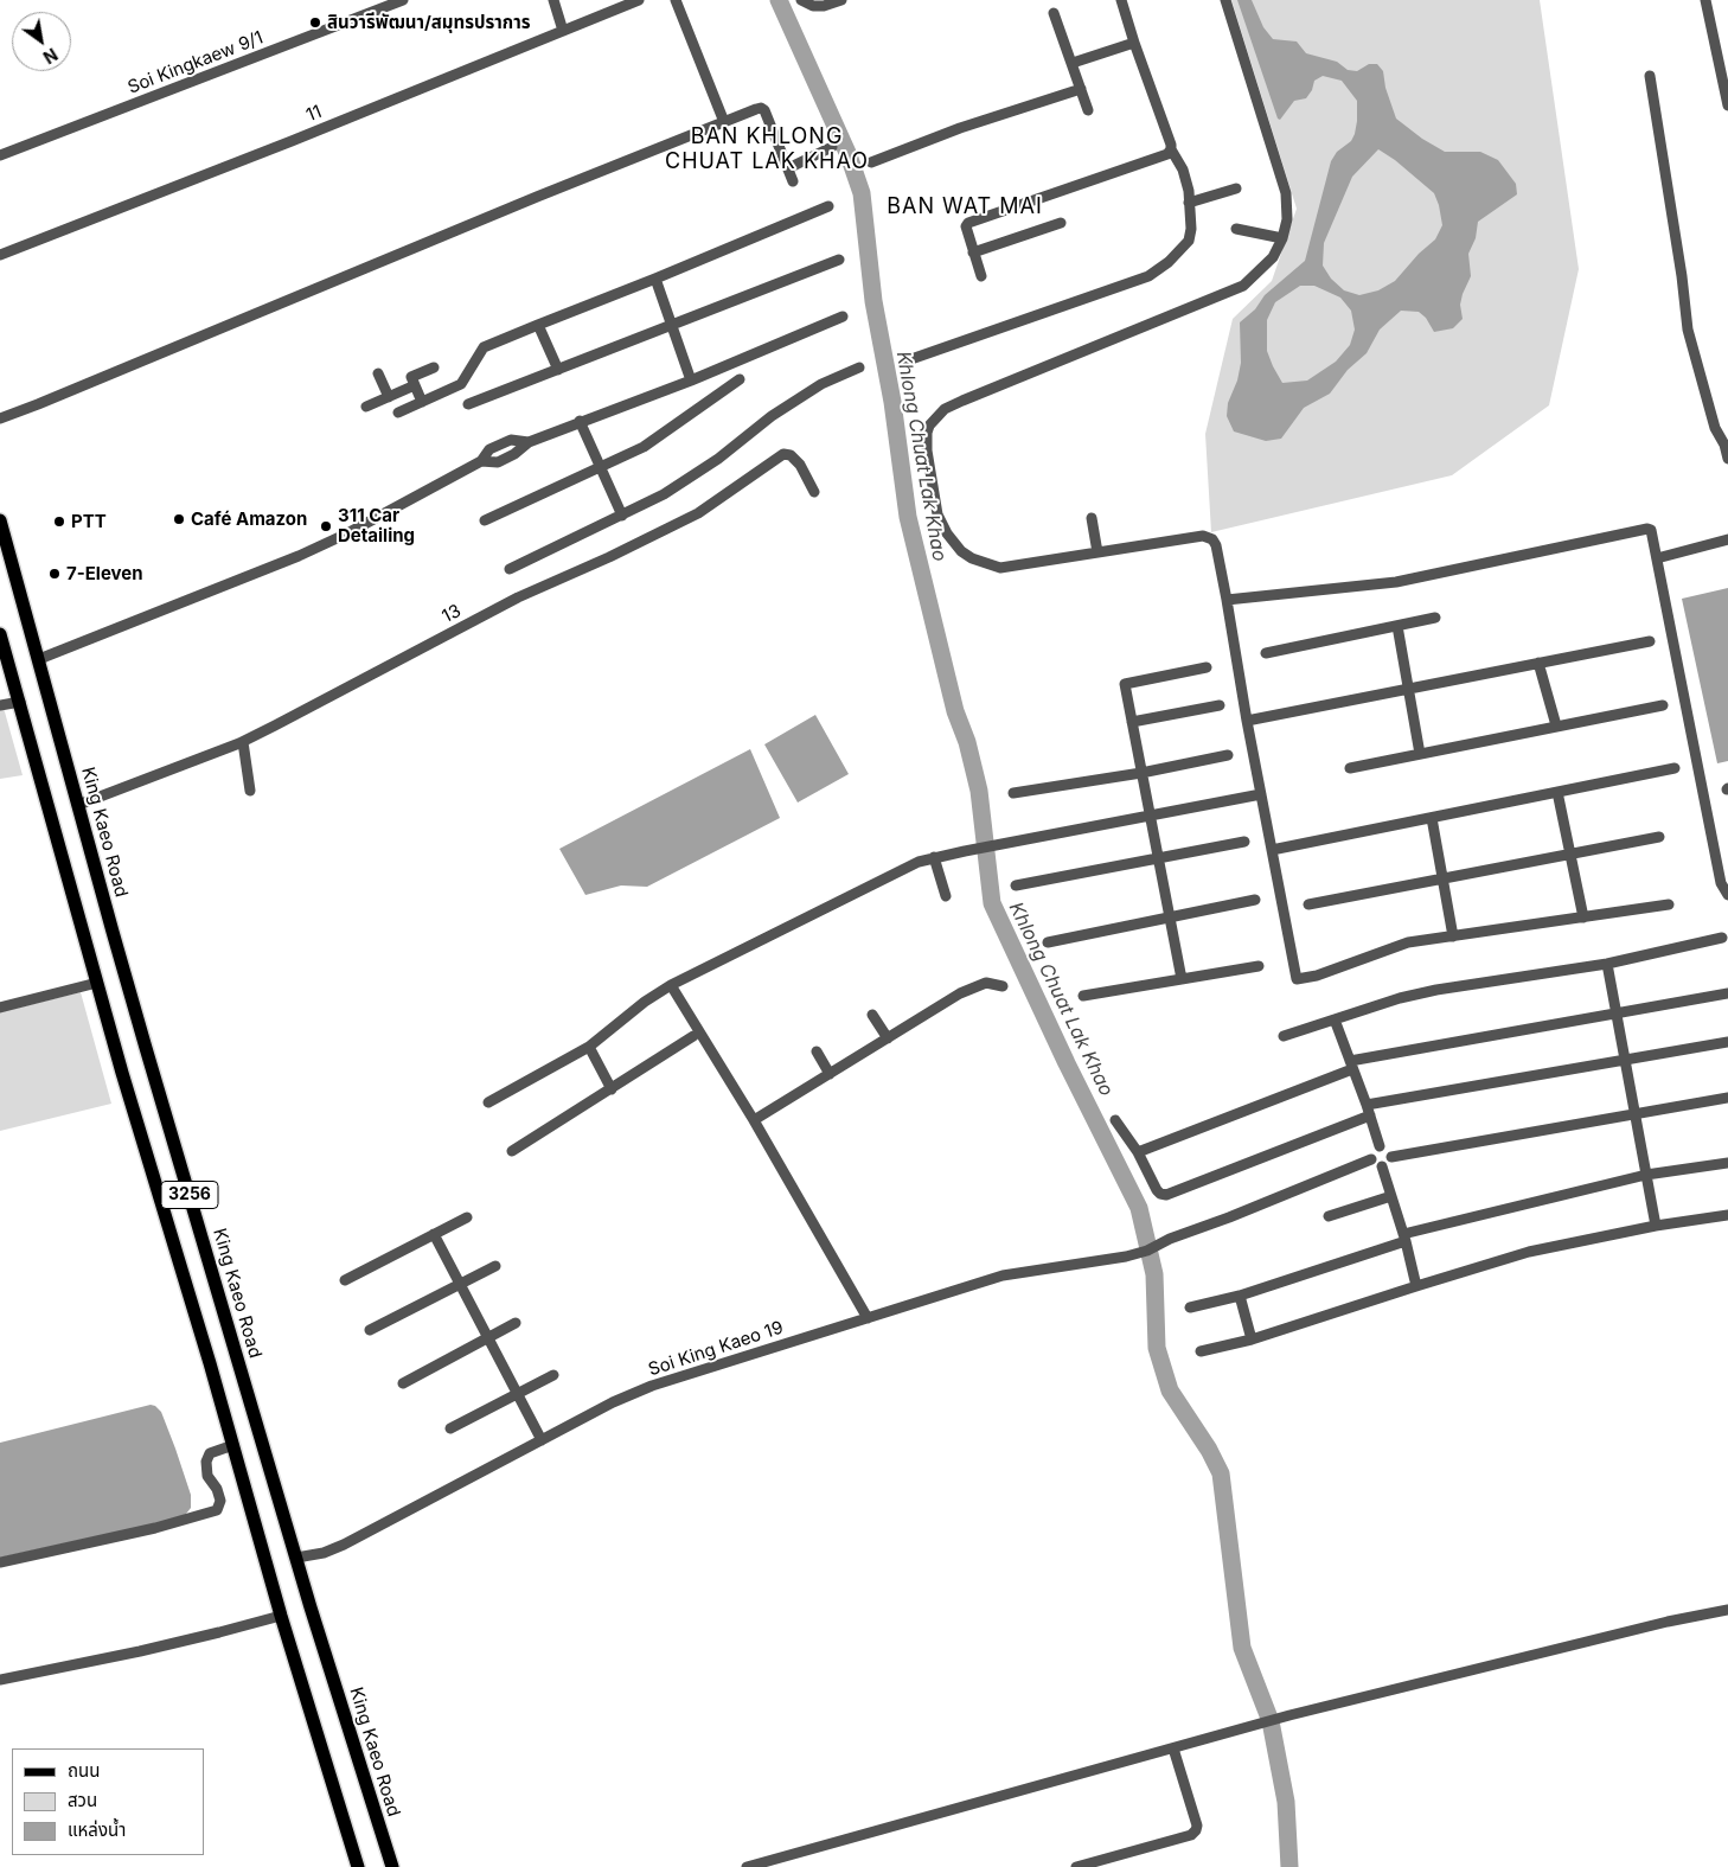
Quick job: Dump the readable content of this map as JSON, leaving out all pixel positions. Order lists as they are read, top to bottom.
{
  "streets": {
    "main road": ["King Kaeo Road", "3256"],
    "street": [
      "Soi Kingkaew 9/1",
      "11",
      "13",
      "Soi King Kaeo 19"
    ]
  },
  "crossings": [
    ["13", "King Kaeo Road"],
    ["King Kaeo Road", "Soi King Kaeo 19"]
  ],
  "districts": ["BAN KHLONG CHUAT LAK KHAO", "BAN WAT MAI"],
  "water": ["Khlong Chuat Lak Khao"],
  "places": [
    "สินวารีพัฒนา/สมุทรปราการ",
    "Café Amazon",
    "PTT",
    "311 Car Detailing",
    "7-Eleven"
  ],
  "legend": ["ถนน", "สวน", "แหล่งน้ำ"],
  "north": "bottom right"
}
